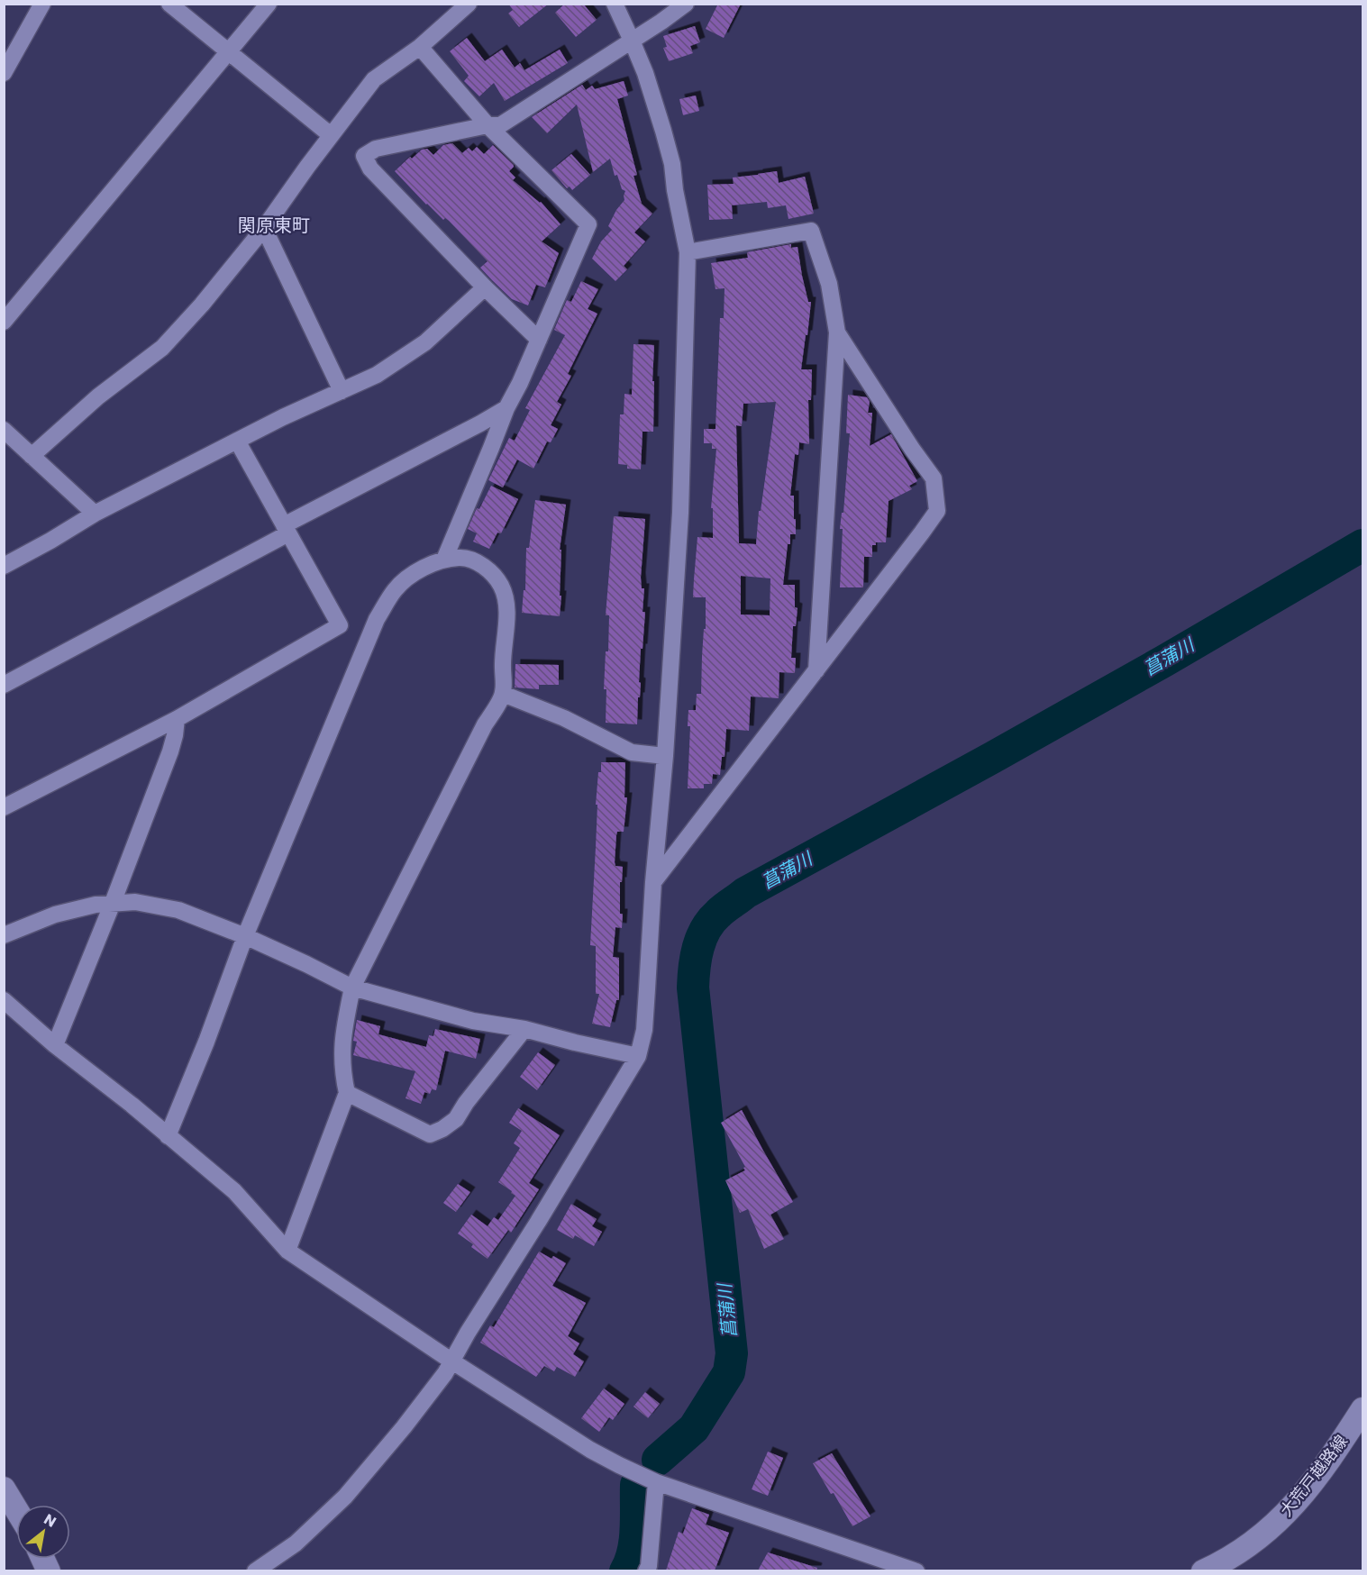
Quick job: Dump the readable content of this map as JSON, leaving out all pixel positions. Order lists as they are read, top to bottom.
{
  "streets": {
    "main road": ["大荒戸越路線"]
  },
  "districts": ["関原東町"],
  "water": ["菖蒲川"],
  "north": "top right"
}
